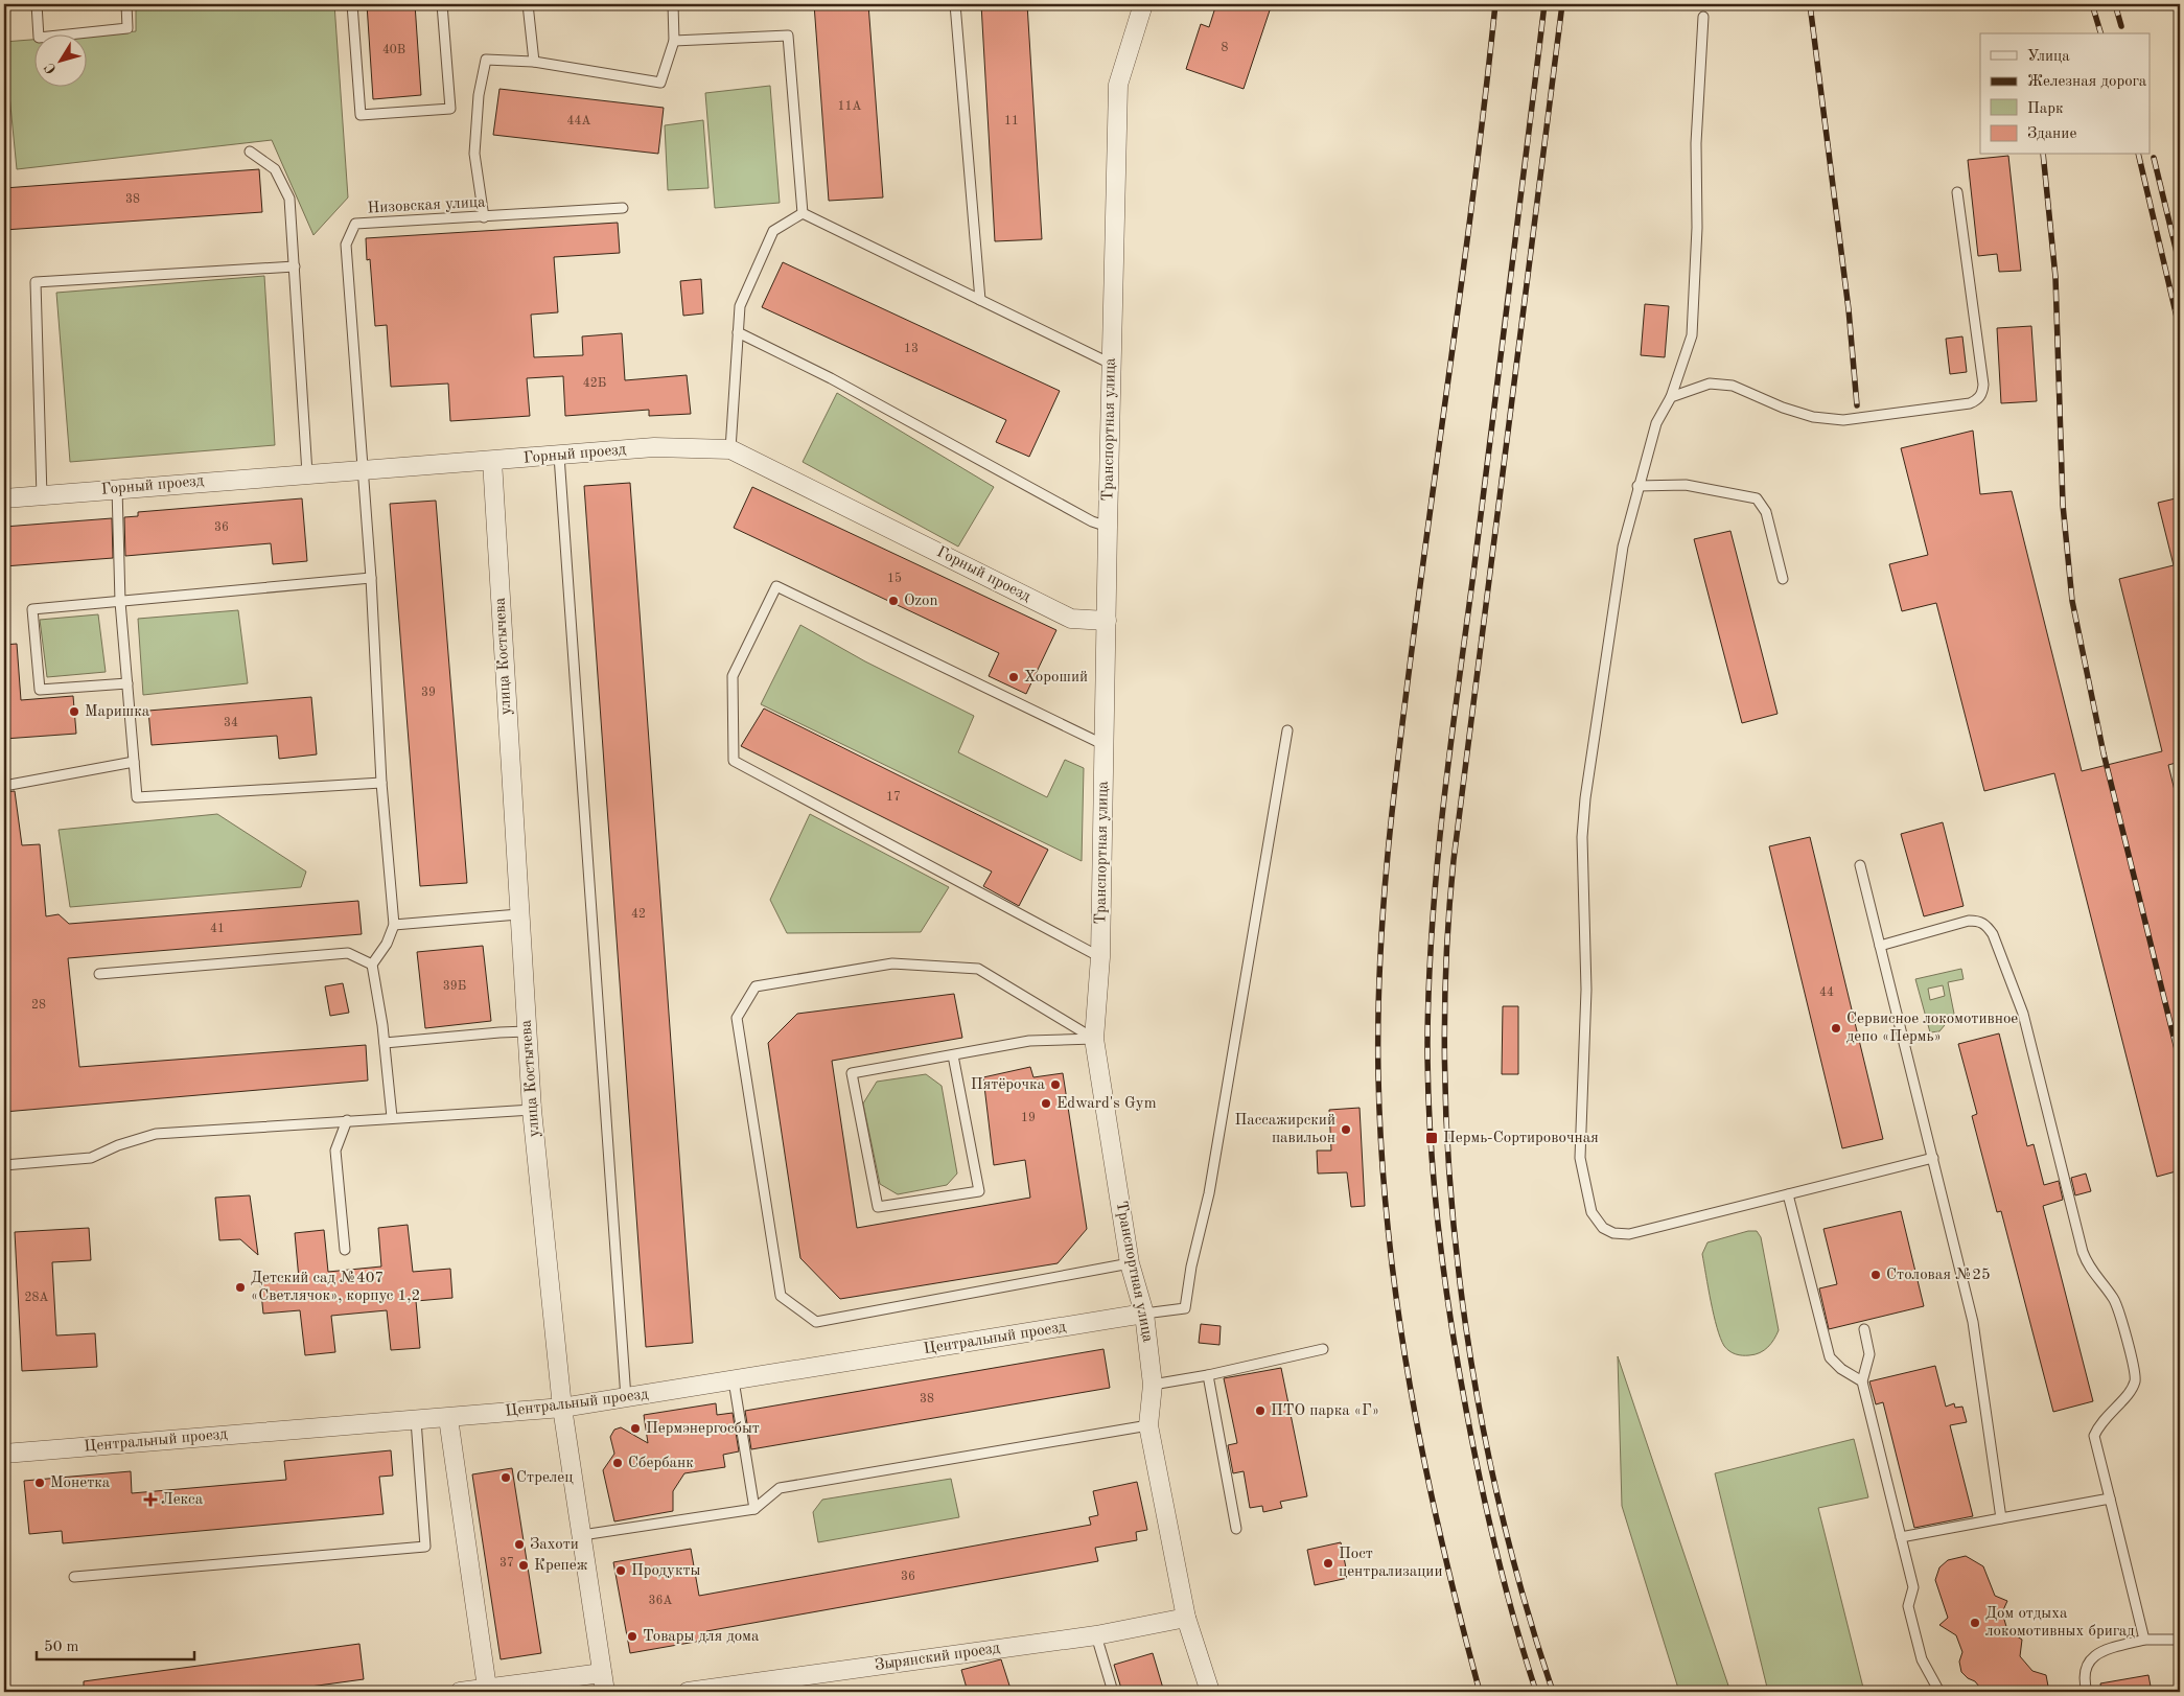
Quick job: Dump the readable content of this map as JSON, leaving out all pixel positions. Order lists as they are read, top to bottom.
{
  "streets": {
    "street": [
      "Транспортная улица",
      "Горный проезд",
      "улица Костычева",
      "Центральный проезд",
      "Зырянский проезд"
    ],
    "lane": ["Низовская улица"]
  },
  "crossings": [
    ["Низовская улица", "Горный проезд"],
    ["Транспортная улица", "Горный проезд"],
    ["Транспортная улица", "Центральный проезд"],
    ["Транспортная улица", "Зырянский проезд"],
    ["Горный проезд", "улица Костычева"],
    ["улица Костычева", "Центральный проезд"]
  ],
  "places": {
    "other": [
      "Ozon",
      "Хороший",
      "Маришка",
      "Сервисное локомотивное депо «Пермь»",
      "Пятёрочка",
      "Edward's Gym",
      "Пассажирский павильон",
      "Столовая №25",
      "Детский сад №407 «Светлячок», корпус 1,2",
      "ПТО парка «Г»",
      "Пермэнергосбыт",
      "Сбербанк",
      "Стрелец",
      "Монетка",
      "Захоти",
      "Пост централизации",
      "Крепеж",
      "Продукты",
      "Дом отдыха локомотивных бригад",
      "Товары для дома"
    ],
    "transit": ["Пермь-Сортировочная"],
    "health": ["Лекса"]
  },
  "house_numbers": [
    "8",
    "40В",
    "11А",
    "44А",
    "11",
    "38",
    "13",
    "42Б",
    "36",
    "15",
    "39",
    "34",
    "17",
    "42",
    "41",
    "39Б",
    "44",
    "28",
    "19",
    "28А",
    "38",
    "37",
    "36",
    "36А"
  ],
  "legend": [
    "Улица",
    "Железная дорога",
    "Парк",
    "Здание"
  ],
  "scale_bar": "50 m",
  "north": "bottom left"
}
